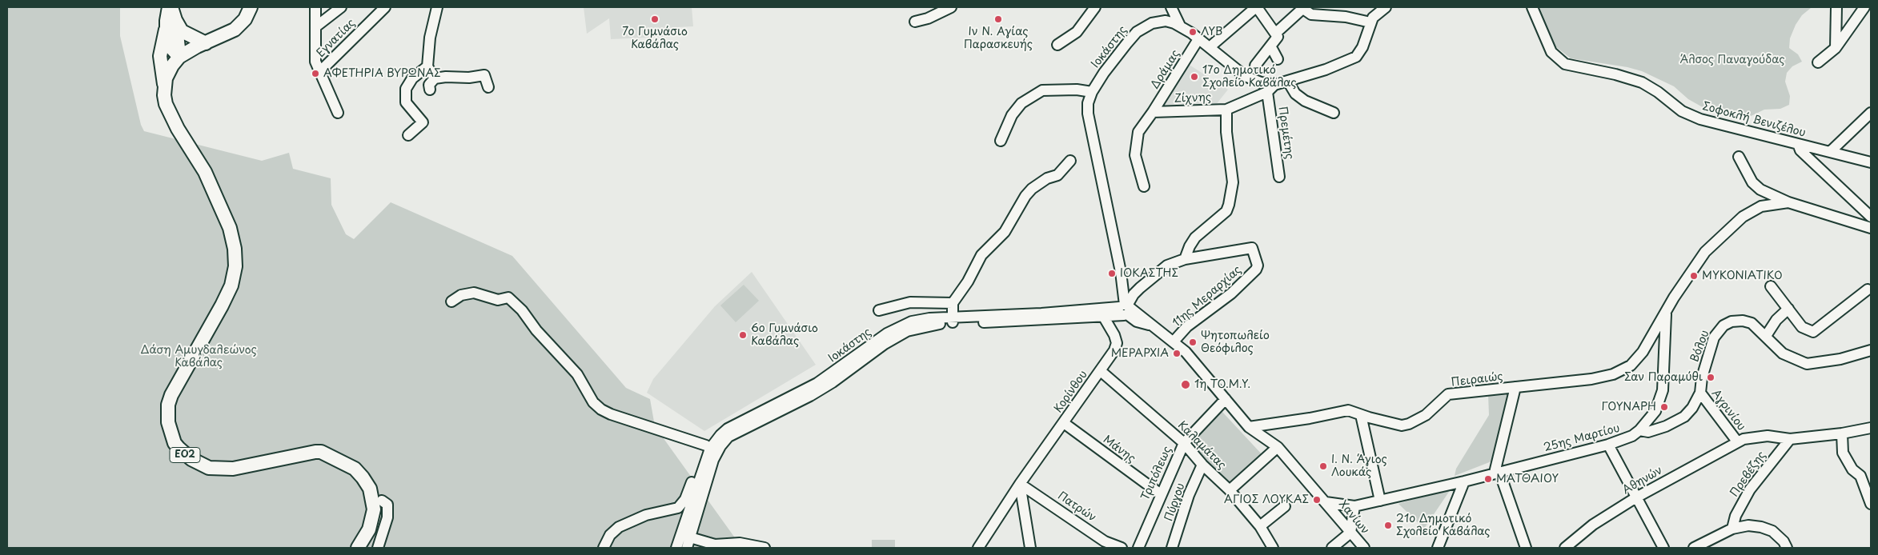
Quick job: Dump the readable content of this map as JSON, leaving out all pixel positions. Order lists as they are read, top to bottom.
{
  "streets": {
    "main road": ["ΕΟ2"],
    "street": [
      "Εγνατίας",
      "Ιοκάστης",
      "Δράμας",
      "Ζίχνης",
      "Σοφοκλή Βενιζέλου",
      "Πρεμέτης",
      "11ης Μεραρχίας",
      "Βόλου",
      "Πειραιώς",
      "Κορίνθου",
      "Αγρινίου",
      "25ης Μαρτίου",
      "Καλαμάτας",
      "Μάνης",
      "Τριπόλεως",
      "Πρεβέζης",
      "Αθηνών",
      "Πύργου",
      "Πατρών",
      "Χανίων"
    ]
  },
  "crossings": [
    ["Ιοκάστης", "Δράμας"],
    ["Ιοκάστης", "Ζίχνης"],
    ["Ιοκάστης", "Πρεμέτης"],
    ["Ιοκάστης", "11ης Μεραρχίας"],
    ["Ιοκάστης", "Κορίνθου"],
    ["Δράμας", "Ζίχνης"],
    ["Ζίχνης", "Πρεμέτης"],
    ["Βόλου", "Αγρινίου"],
    ["Βόλου", "25ης Μαρτίου"],
    ["Πειραιώς", "25ης Μαρτίου"],
    ["Κορίνθου", "Καλαμάτας"],
    ["Κορίνθου", "Μάνης"],
    ["Κορίνθου", "Πατρών"],
    ["Αγρινίου", "Αθηνών"],
    ["25ης Μαρτίου", "Χανίων"],
    ["Καλαμάτας", "Τριπόλεως"],
    ["Καλαμάτας", "Πύργου"],
    ["Μάνης", "Τριπόλεως"]
  ],
  "parks": ["Άλσος Παναγούδας", "Δάση Αμυγδαλεώνος Καβάλας"],
  "places": [
    "7ο Γυμνάσιο Καβάλας",
    "Ιν Ν. Αγίας Παρασκευής",
    "ΛΥΒ",
    "ΑΦΕΤΗΡΙΑ ΒΥΡΩΝΑΣ",
    "17ο Δημοτικό Σχολείο Καβάλας",
    "ΙΟΚΑΣΤΗΣ",
    "ΜΥΚΟΝΙΑΤΙΚΟ",
    "6ο Γυμνάσιο Καβάλας",
    "Ψητοπωλείο Θεόφιλος",
    "ΜΕΡΑΡΧΙΑ",
    "Σαν Παραμύθι",
    "1η ΤΟ.Μ.Υ.",
    "ΓΟΥΝΑΡΗ",
    "Ι. Ν. Άγιος Λουκάς",
    "ΜΑΤΘΑΙΟΥ",
    "ΑΓΙΟΣ ΛΟΥΚΑΣ",
    "21ο Δημοτικό Σχολείο Καβάλας"
  ]
}
